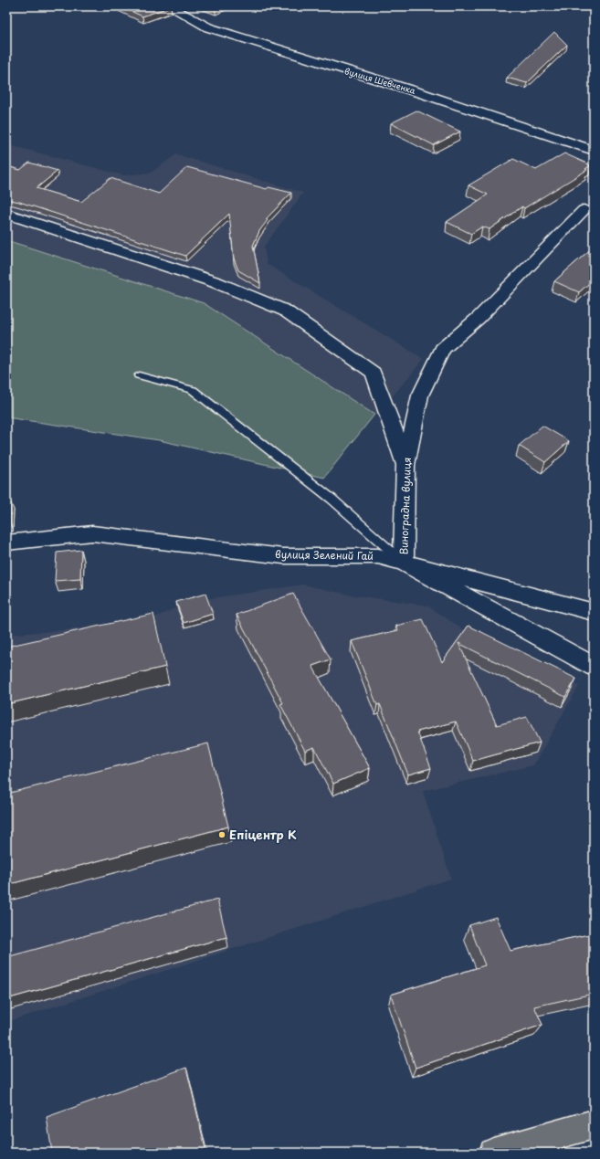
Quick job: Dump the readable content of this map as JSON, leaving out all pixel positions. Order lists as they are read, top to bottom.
{
  "streets": {
    "street": ["вулиця Шевченка", "Виноградна вулиця", "вулиця Зелений Гай"]
  },
  "crossings": [
    ["Виноградна вулиця", "вулиця Зелений Гай"]
  ],
  "places": ["Епіцентр К"]
}
